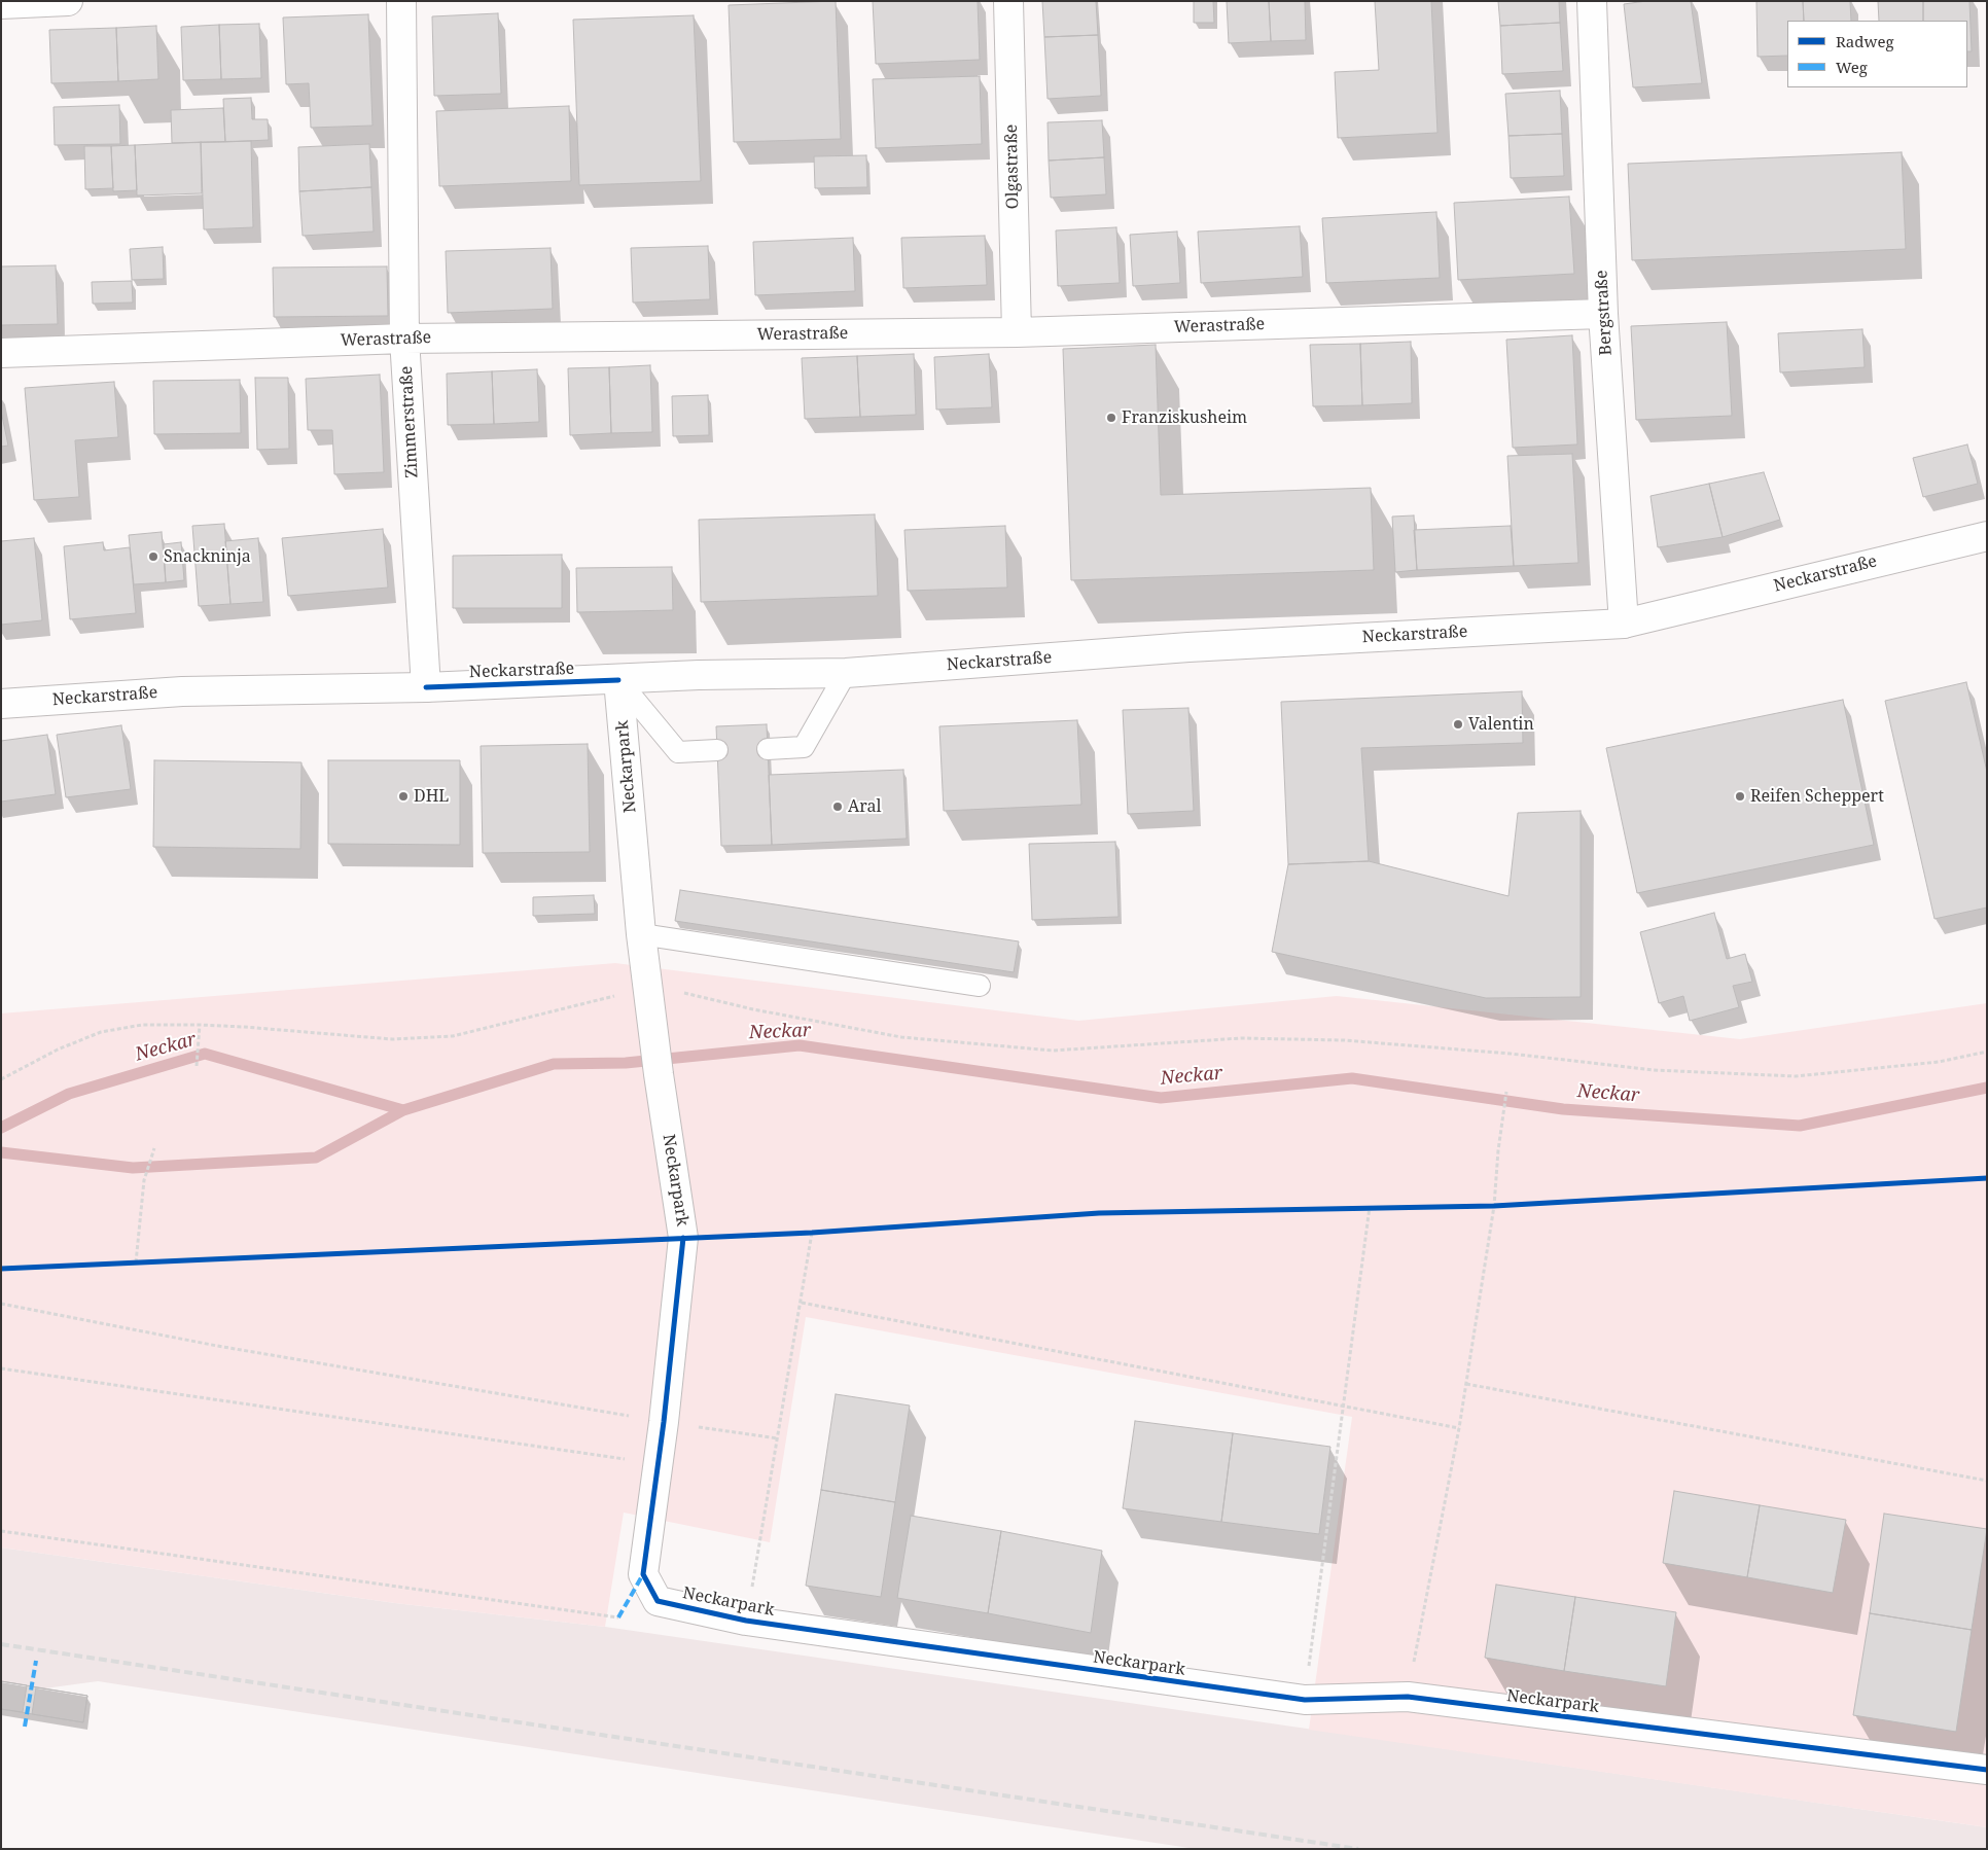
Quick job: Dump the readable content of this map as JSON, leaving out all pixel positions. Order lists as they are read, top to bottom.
{
  "streets": {
    "street": [
      "Olgastraße",
      "Bergstraße",
      "Werastraße",
      "Zimmerstraße",
      "Neckarstraße",
      "Neckarpark"
    ]
  },
  "crossings": [
    ["Olgastraße", "Werastraße"],
    ["Bergstraße", "Werastraße"],
    ["Bergstraße", "Neckarstraße"],
    ["Werastraße", "Zimmerstraße"],
    ["Zimmerstraße", "Neckarstraße"],
    ["Neckarstraße", "Neckarpark"]
  ],
  "water": ["Neckar"],
  "places": [
    "Franziskusheim",
    "Snackninja",
    "Valentin",
    "DHL",
    "Reifen Scheppert",
    "Aral"
  ],
  "legend": ["Radweg", "Weg"]
}
